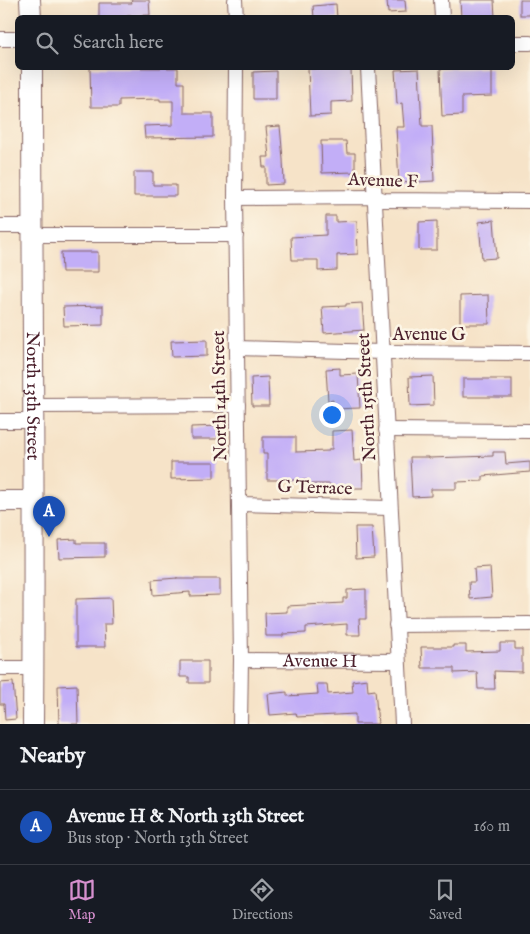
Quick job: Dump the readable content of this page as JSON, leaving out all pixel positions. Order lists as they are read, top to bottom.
{
  "streets": {
    "street": [
      "Avenue F",
      "Avenue G",
      "North 13th Street",
      "North 14th Street",
      "North 15th Street",
      "G Terrace",
      "Avenue H"
    ]
  },
  "crossings": [
    ["Avenue F", "North 14th Street"],
    ["Avenue F", "North 15th Street"],
    ["Avenue G", "North 14th Street"],
    ["Avenue G", "North 15th Street"],
    ["North 14th Street", "G Terrace"],
    ["North 14th Street", "Avenue H"],
    ["North 15th Street", "G Terrace"],
    ["North 15th Street", "Avenue H"]
  ],
  "page": {
    "search": "Search here",
    "pins": "A",
    "heading": "Nearby",
    "list": [
      {
        "mark": "A",
        "name": "Avenue H & North 13th Street",
        "note": "Bus stop · North 13th Street",
        "value": "160 m"
      }
    ],
    "nav": ["Map", "Directions", "Saved"]
  }
}
